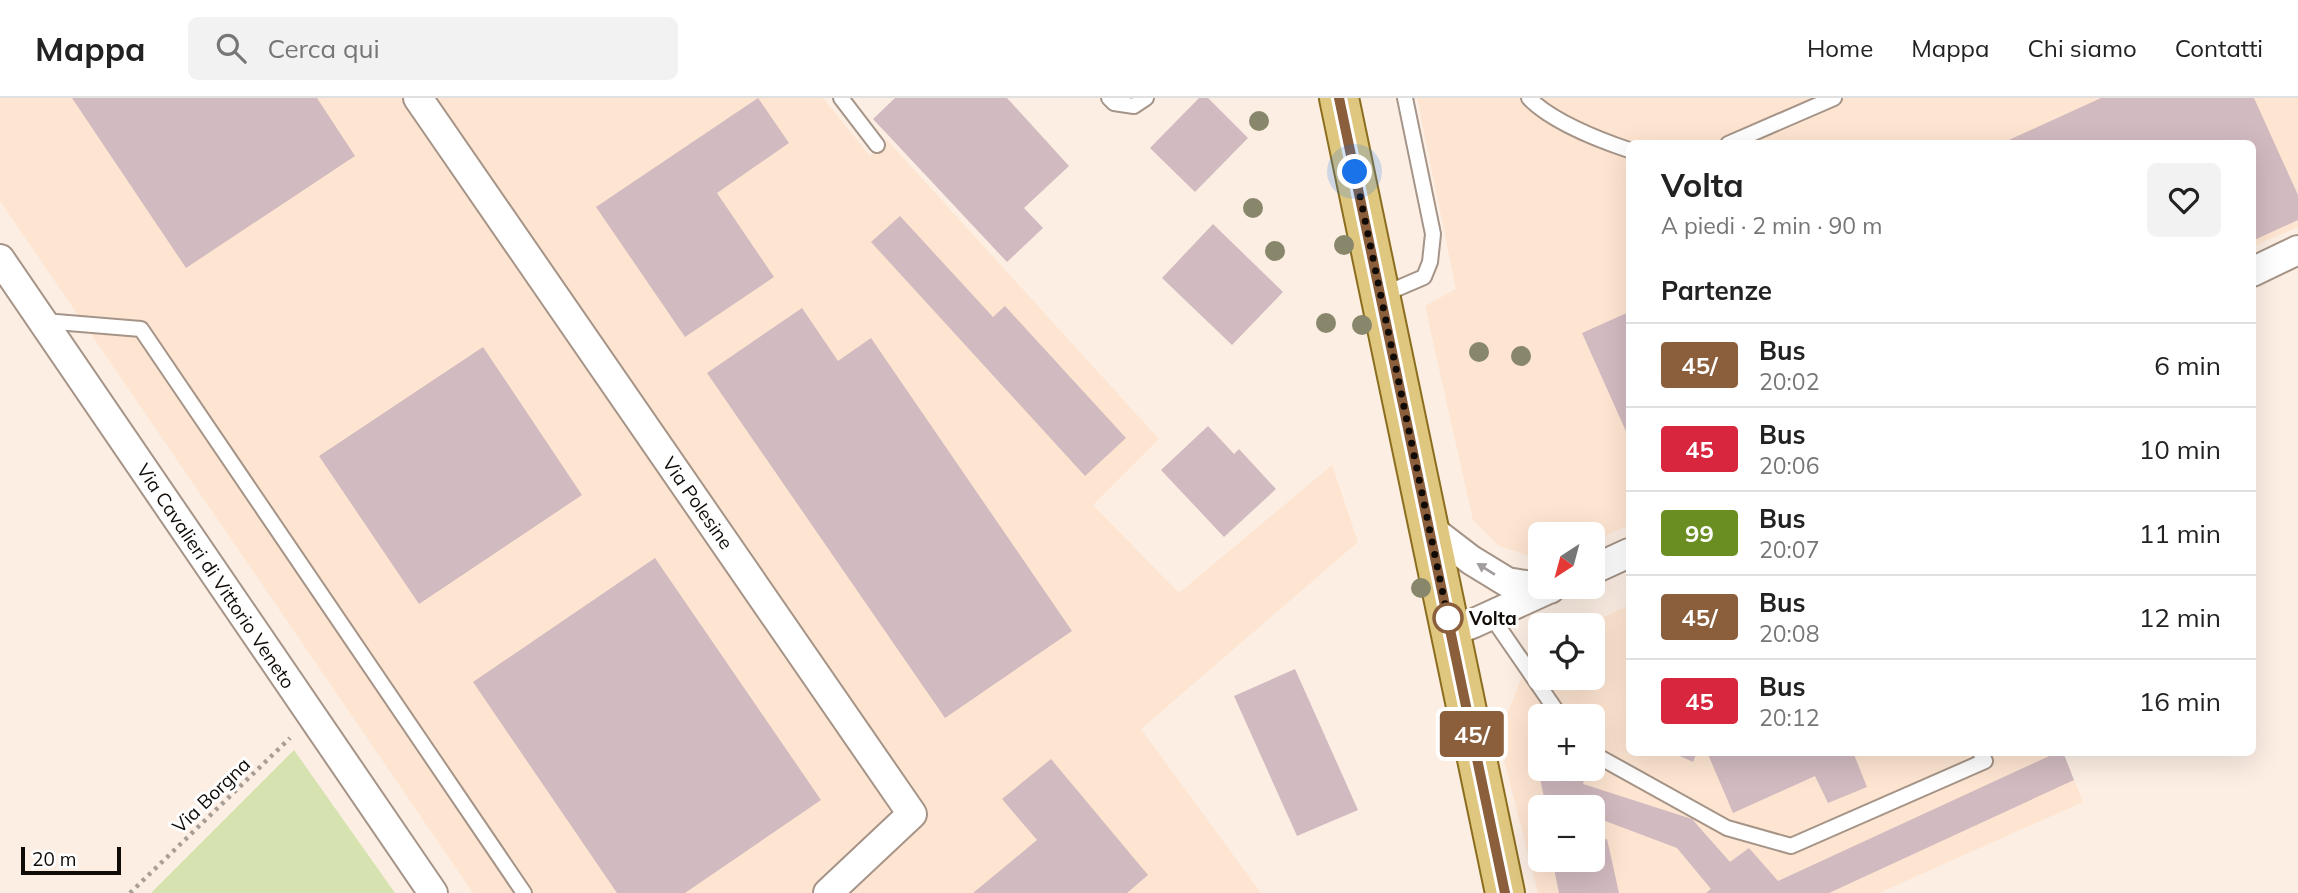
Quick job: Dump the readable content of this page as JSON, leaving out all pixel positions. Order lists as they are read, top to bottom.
{
  "streets": {
    "street": ["Via Polesine", "Via Cavalieri di Vittorio Veneto"],
    "path": ["Via Borgna"]
  },
  "crossings": [
    ["Via Cavalieri di Vittorio Veneto", "Via Borgna"]
  ],
  "places": ["Volta"],
  "lines": ["bus line 45/"],
  "scale_bar": "20 m",
  "north": "bottom left",
  "page": {
    "header": "Mappa",
    "search": "Cerca qui",
    "nav": [
      "Home",
      "Mappa",
      "Chi siamo",
      "Contatti"
    ],
    "on_map": "45/",
    "heading": [
      ["Volta", "A piedi · 2 min · 90 m"],
      "Partenze"
    ],
    "list": [
      {
        "mark": "45/",
        "name": "Bus",
        "note": "20:02",
        "value": "6 min"
      },
      {
        "mark": "45",
        "name": "Bus",
        "note": "20:06",
        "value": "10 min"
      },
      {
        "mark": "99",
        "name": "Bus",
        "note": "20:07",
        "value": "11 min"
      },
      {
        "mark": "45/",
        "name": "Bus",
        "note": "20:08",
        "value": "12 min"
      },
      {
        "mark": "45",
        "name": "Bus",
        "note": "20:12",
        "value": "16 min"
      }
    ],
    "map_buttons": ["+", "−"],
    "scale": "20 m"
  }
}
